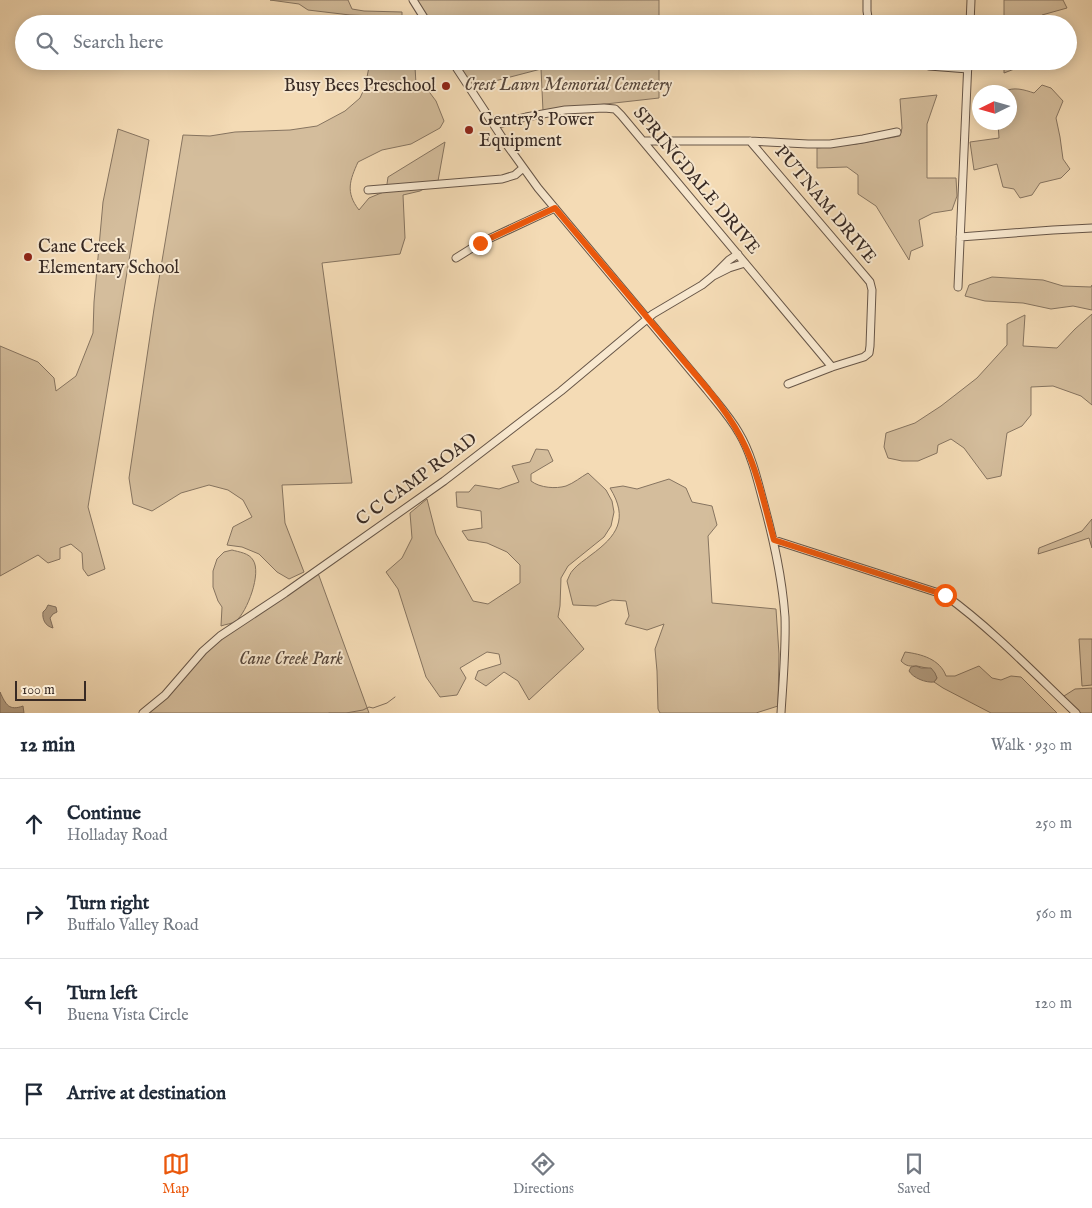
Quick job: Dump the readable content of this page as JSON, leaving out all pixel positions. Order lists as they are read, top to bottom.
{
  "streets": {
    "street": ["SPRINGDALE DRIVE", "PUTNAM DRIVE", "C C CAMP ROAD"]
  },
  "crossings": [
    ["SPRINGDALE DRIVE", "PUTNAM DRIVE"]
  ],
  "parks": ["Crest Lawn Memorial Cemetery", "Cane Creek Park"],
  "places": ["Busy Bees Preschool", "Gentry's Power Equipment", "Cane Creek Elementary School"],
  "scale_bar": "100 m",
  "north": "left",
  "page": {
    "search": "Search here",
    "scale": "100 m",
    "heading": ["12 min", "Walk · 930 m"],
    "list": [
      ["Continue", "Holladay Road", "250 m"],
      ["Turn right", "Buffalo Valley Road", "560 m"],
      ["Turn left", "Buena Vista Circle", "120 m"],
      "Arrive at destination"
    ],
    "nav": ["Map", "Directions", "Saved"]
  }
}
